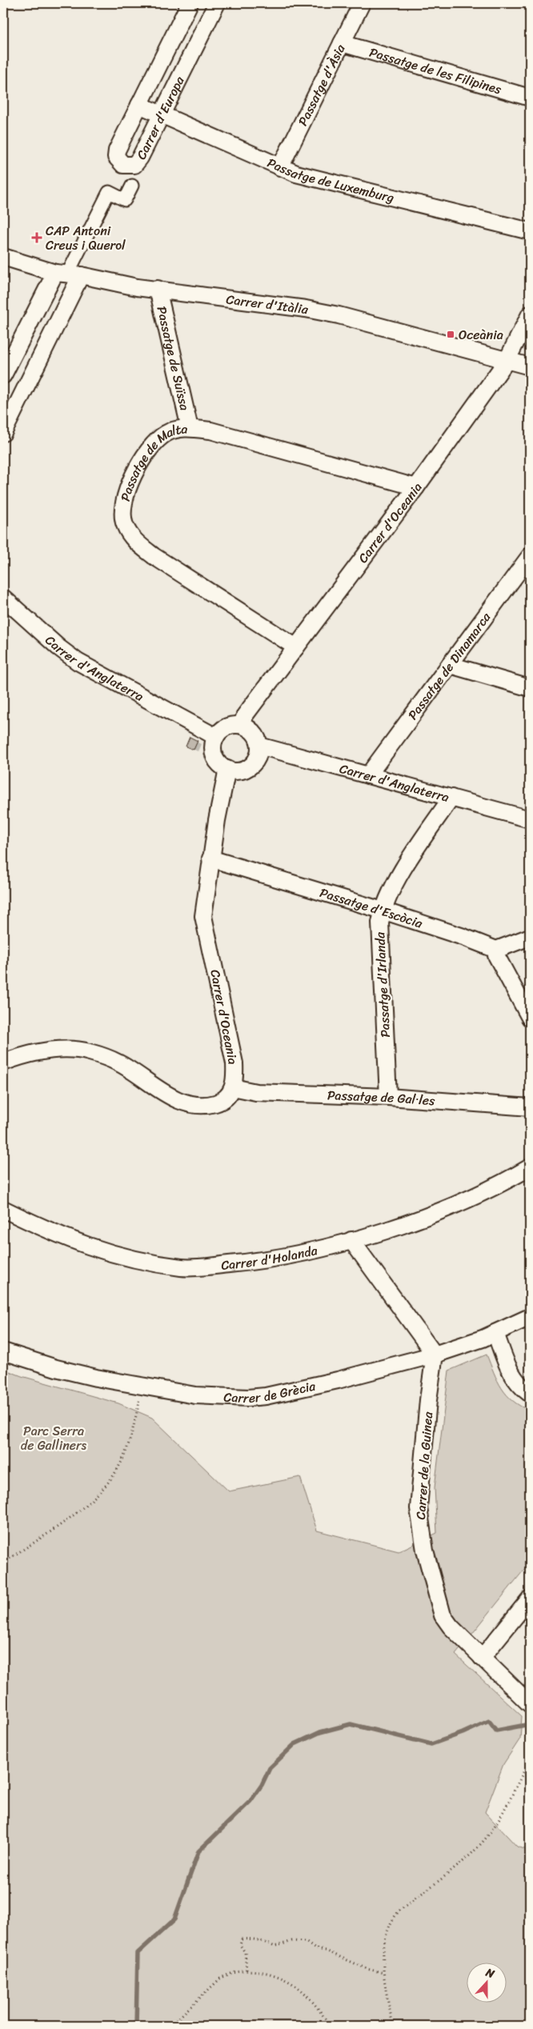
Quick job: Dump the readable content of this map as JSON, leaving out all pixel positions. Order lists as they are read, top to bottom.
{
  "streets": {
    "street": [
      "Passatge de les Filipines",
      "Passatge d'Àsia",
      "Carrer d'Europa",
      "Passatge de Luxemburg",
      "Carrer d'Itàlia",
      "Passatge de Suïssa",
      "Passatge de Malta",
      "Carrer d'Oceania",
      "Passatge de Dinamarca",
      "Carrer d'Anglaterra",
      "Passatge d'Escòcia",
      "Passatge d'Irlanda",
      "Passatge de Gal·les",
      "Carrer d'Holanda",
      "Carrer de Grècia",
      "Carrer de la Guinea"
    ]
  },
  "crossings": [
    ["Passatge de les Filipines", "Passatge d'Àsia"],
    ["Passatge d'Àsia", "Passatge de Luxemburg"],
    ["Carrer d'Europa", "Passatge de Luxemburg"],
    ["Carrer d'Itàlia", "Passatge de Suïssa"],
    ["Carrer d'Itàlia", "Carrer d'Oceania"],
    ["Passatge de Suïssa", "Passatge de Malta"],
    ["Passatge de Malta", "Carrer d'Oceania"],
    ["Carrer d'Oceania", "Carrer d'Anglaterra"],
    ["Carrer d'Oceania", "Passatge d'Escòcia"],
    ["Carrer d'Oceania", "Passatge de Gal·les"],
    ["Passatge de Dinamarca", "Carrer d'Anglaterra"],
    ["Carrer d'Anglaterra", "Passatge d'Irlanda"],
    ["Passatge d'Escòcia", "Passatge d'Irlanda"],
    ["Passatge d'Irlanda", "Passatge de Gal·les"],
    ["Carrer de Grècia", "Carrer de la Guinea"]
  ],
  "parks": ["Parc Serra de Galliners"],
  "places": {
    "health": ["CAP Antoni Creus i Querol"],
    "transit": ["Oceània"]
  },
  "north": "top"
}
